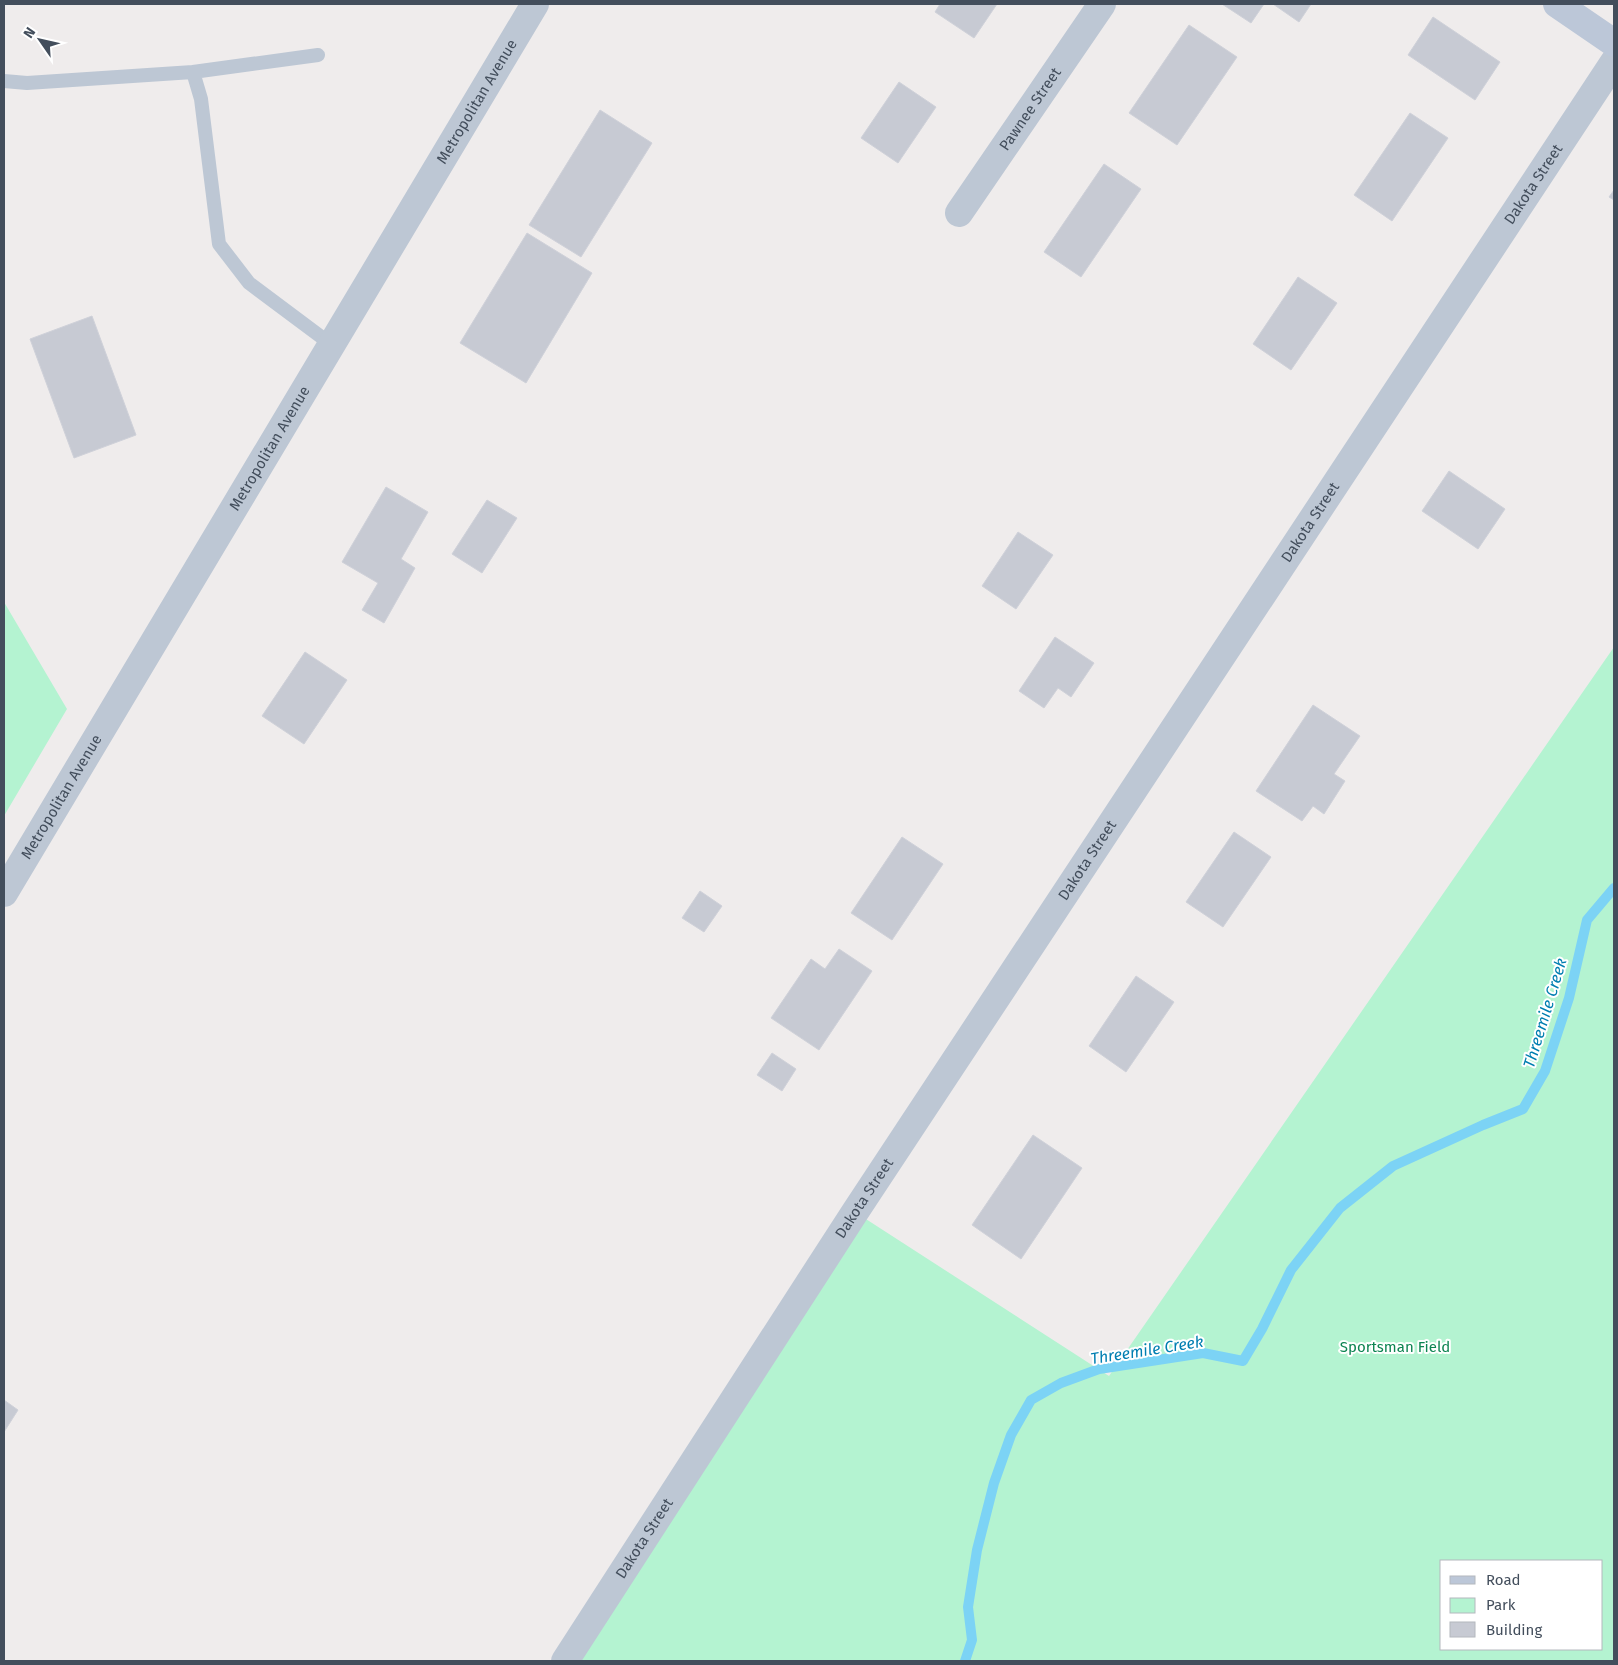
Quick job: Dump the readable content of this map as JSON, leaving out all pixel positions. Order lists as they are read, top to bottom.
{
  "streets": {
    "street": ["Metropolitan Avenue", "Pawnee Street", "Dakota Street"]
  },
  "water": ["Threemile Creek"],
  "parks": ["Sportsman Field"],
  "legend": ["Road", "Park", "Building"],
  "north": "top left"
}
